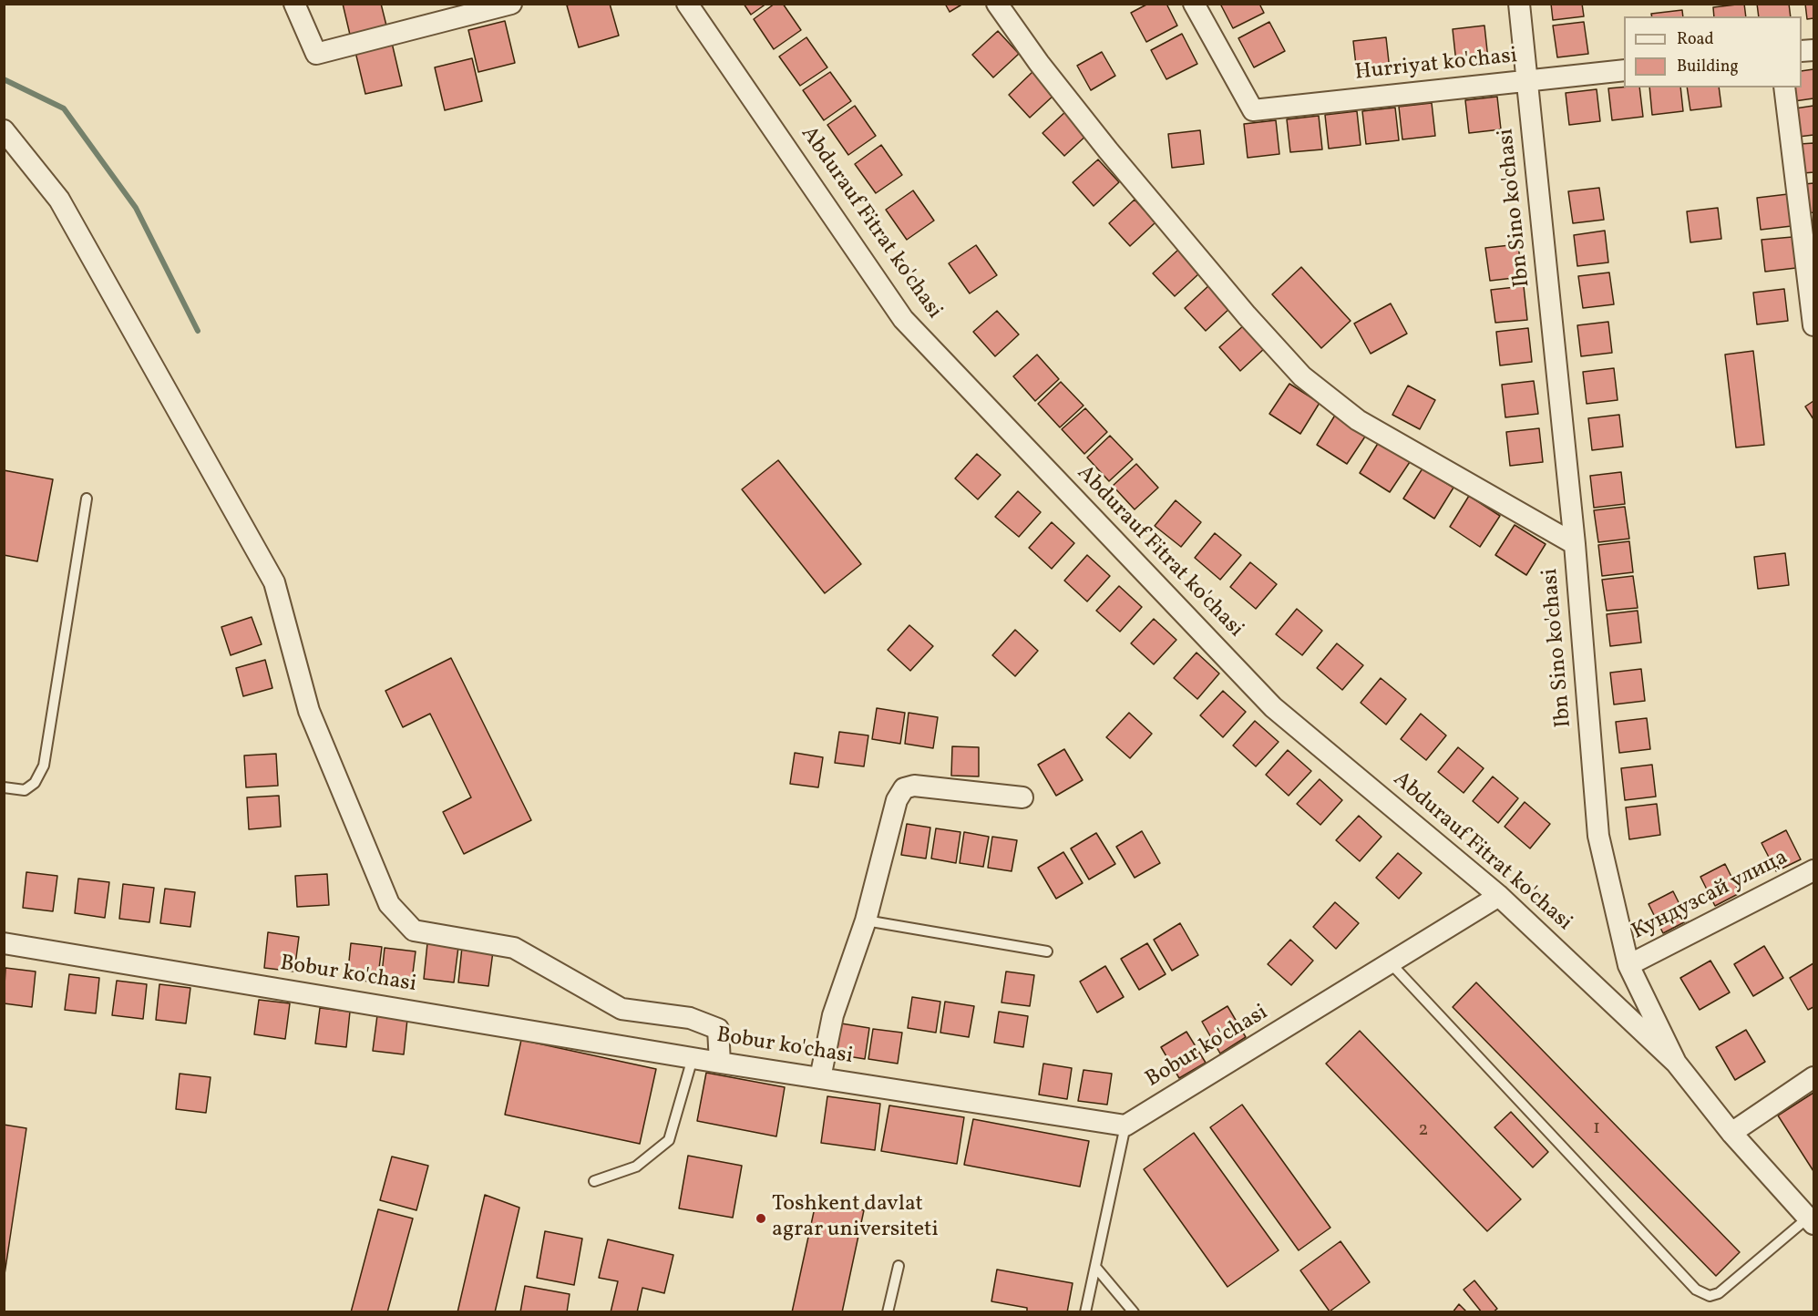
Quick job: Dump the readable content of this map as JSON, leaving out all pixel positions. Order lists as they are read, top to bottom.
{
  "streets": {
    "street": [
      "Hurriyat ko'chasi",
      "Ibn Sino ko'chasi",
      "Abdurauf Fitrat ko'chasi",
      "Кундузсай улица",
      "Bobur ko'chasi"
    ]
  },
  "crossings": [
    ["Hurriyat ko'chasi", "Ibn Sino ko'chasi"],
    ["Ibn Sino ko'chasi", "Abdurauf Fitrat ko'chasi"],
    ["Ibn Sino ko'chasi", "Кундузсай улица"],
    ["Abdurauf Fitrat ko'chasi", "Bobur ko'chasi"]
  ],
  "places": ["Toshkent davlat agrar universiteti"],
  "house_numbers": ["1", "2"],
  "legend": ["Road", "Building"]
}
